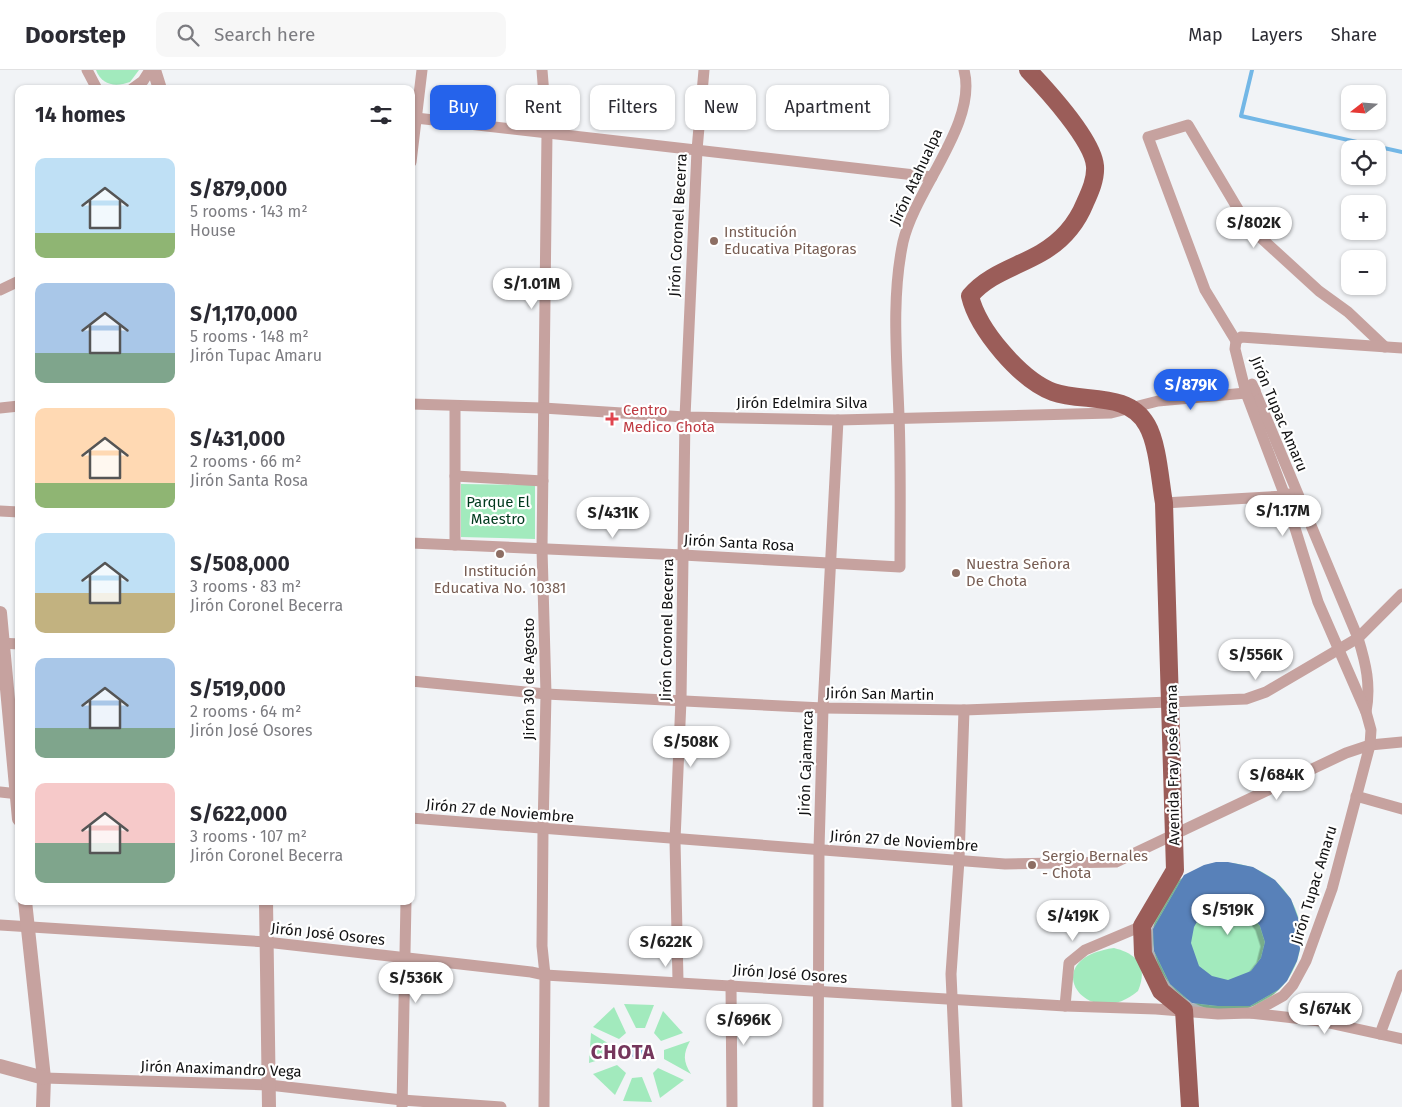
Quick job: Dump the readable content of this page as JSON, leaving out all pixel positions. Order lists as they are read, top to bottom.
{
  "streets": {
    "main road": ["Avenida Fray José Arana"],
    "street": [
      "Jirón Atahualpa",
      "Jirón Coronel Becerra",
      "Jirón Edelmira Silva",
      "Jirón Tupac Amaru",
      "Jirón Santa Rosa",
      "Jirón 30 de Agosto",
      "Jirón San Martin",
      "Jirón Cajamarca",
      "Jirón 27 de Noviembre",
      "Jirón José Osores",
      "Jirón Anaximandro Vega"
    ]
  },
  "crossings": [
    ["Jirón Atahualpa", "Jirón Edelmira Silva"],
    ["Jirón Atahualpa", "Jirón Santa Rosa"],
    ["Jirón Coronel Becerra", "Jirón Edelmira Silva"],
    ["Jirón Coronel Becerra", "Jirón Santa Rosa"],
    ["Jirón Coronel Becerra", "Jirón San Martin"],
    ["Jirón Coronel Becerra", "Jirón 27 de Noviembre"],
    ["Jirón Coronel Becerra", "Jirón José Osores"],
    ["Jirón Edelmira Silva", "Jirón Tupac Amaru"],
    ["Jirón Edelmira Silva", "Jirón 30 de Agosto"],
    ["Jirón Edelmira Silva", "Jirón Cajamarca"],
    ["Jirón Edelmira Silva", "Avenida Fray José Arana"],
    ["Jirón Tupac Amaru", "Jirón San Martin"],
    ["Jirón Tupac Amaru", "Jirón 27 de Noviembre"],
    ["Jirón Tupac Amaru", "Jirón José Osores"],
    ["Jirón Santa Rosa", "Jirón 30 de Agosto"],
    ["Jirón Santa Rosa", "Jirón Cajamarca"],
    ["Jirón 30 de Agosto", "Jirón San Martin"],
    ["Jirón 30 de Agosto", "Jirón 27 de Noviembre"],
    ["Jirón 30 de Agosto", "Jirón José Osores"],
    ["Jirón San Martin", "Jirón Cajamarca"],
    ["Jirón San Martin", "Avenida Fray José Arana"],
    ["Jirón Cajamarca", "Jirón 27 de Noviembre"],
    ["Jirón Cajamarca", "Jirón José Osores"],
    ["Avenida Fray José Arana", "Jirón 27 de Noviembre"]
  ],
  "districts": ["CHOTA"],
  "parks": ["Parque El Maestro"],
  "places": {
    "other": [
      "Institución Educativa Pitagoras",
      "Institución Educativa No. 10381",
      "Nuestra Señora De Chota",
      "Sergio Bernales - Chota"
    ],
    "health": ["Centro Medico Chota"]
  },
  "north": "left",
  "page": {
    "header": "Doorstep",
    "search": "Search here",
    "nav": ["Map", "Layers", "Share"],
    "map_buttons": ["+", "−"],
    "chip": [
      "Buy",
      "Rent",
      "Filters",
      "New",
      "Apartment"
    ],
    "heading": "14 homes",
    "list": [
      {
        "name": "S/879,000",
        "note": "5 rooms · 143 m² · House"
      },
      {
        "name": "S/1,170,000",
        "note": "5 rooms · 148 m² · Jirón Tupac Amaru"
      },
      {
        "name": "S/431,000",
        "note": "2 rooms · 66 m² · Jirón Santa Rosa"
      },
      {
        "name": "S/508,000",
        "note": "3 rooms · 83 m² · Jirón Coronel Becerra"
      },
      {
        "name": "S/519,000",
        "note": "2 rooms · 64 m² · Jirón José Osores"
      },
      {
        "name": "S/622,000",
        "note": "3 rooms · 107 m² · Jirón Coronel Becerra"
      }
    ],
    "price": [
      "S/802K",
      "S/1.01M",
      "S/879K",
      "S/1.17M",
      "S/431K",
      "S/556K",
      "S/508K",
      "S/684K",
      "S/519K",
      "S/419K",
      "S/622K",
      "S/536K",
      "S/674K",
      "S/696K"
    ]
  }
}
